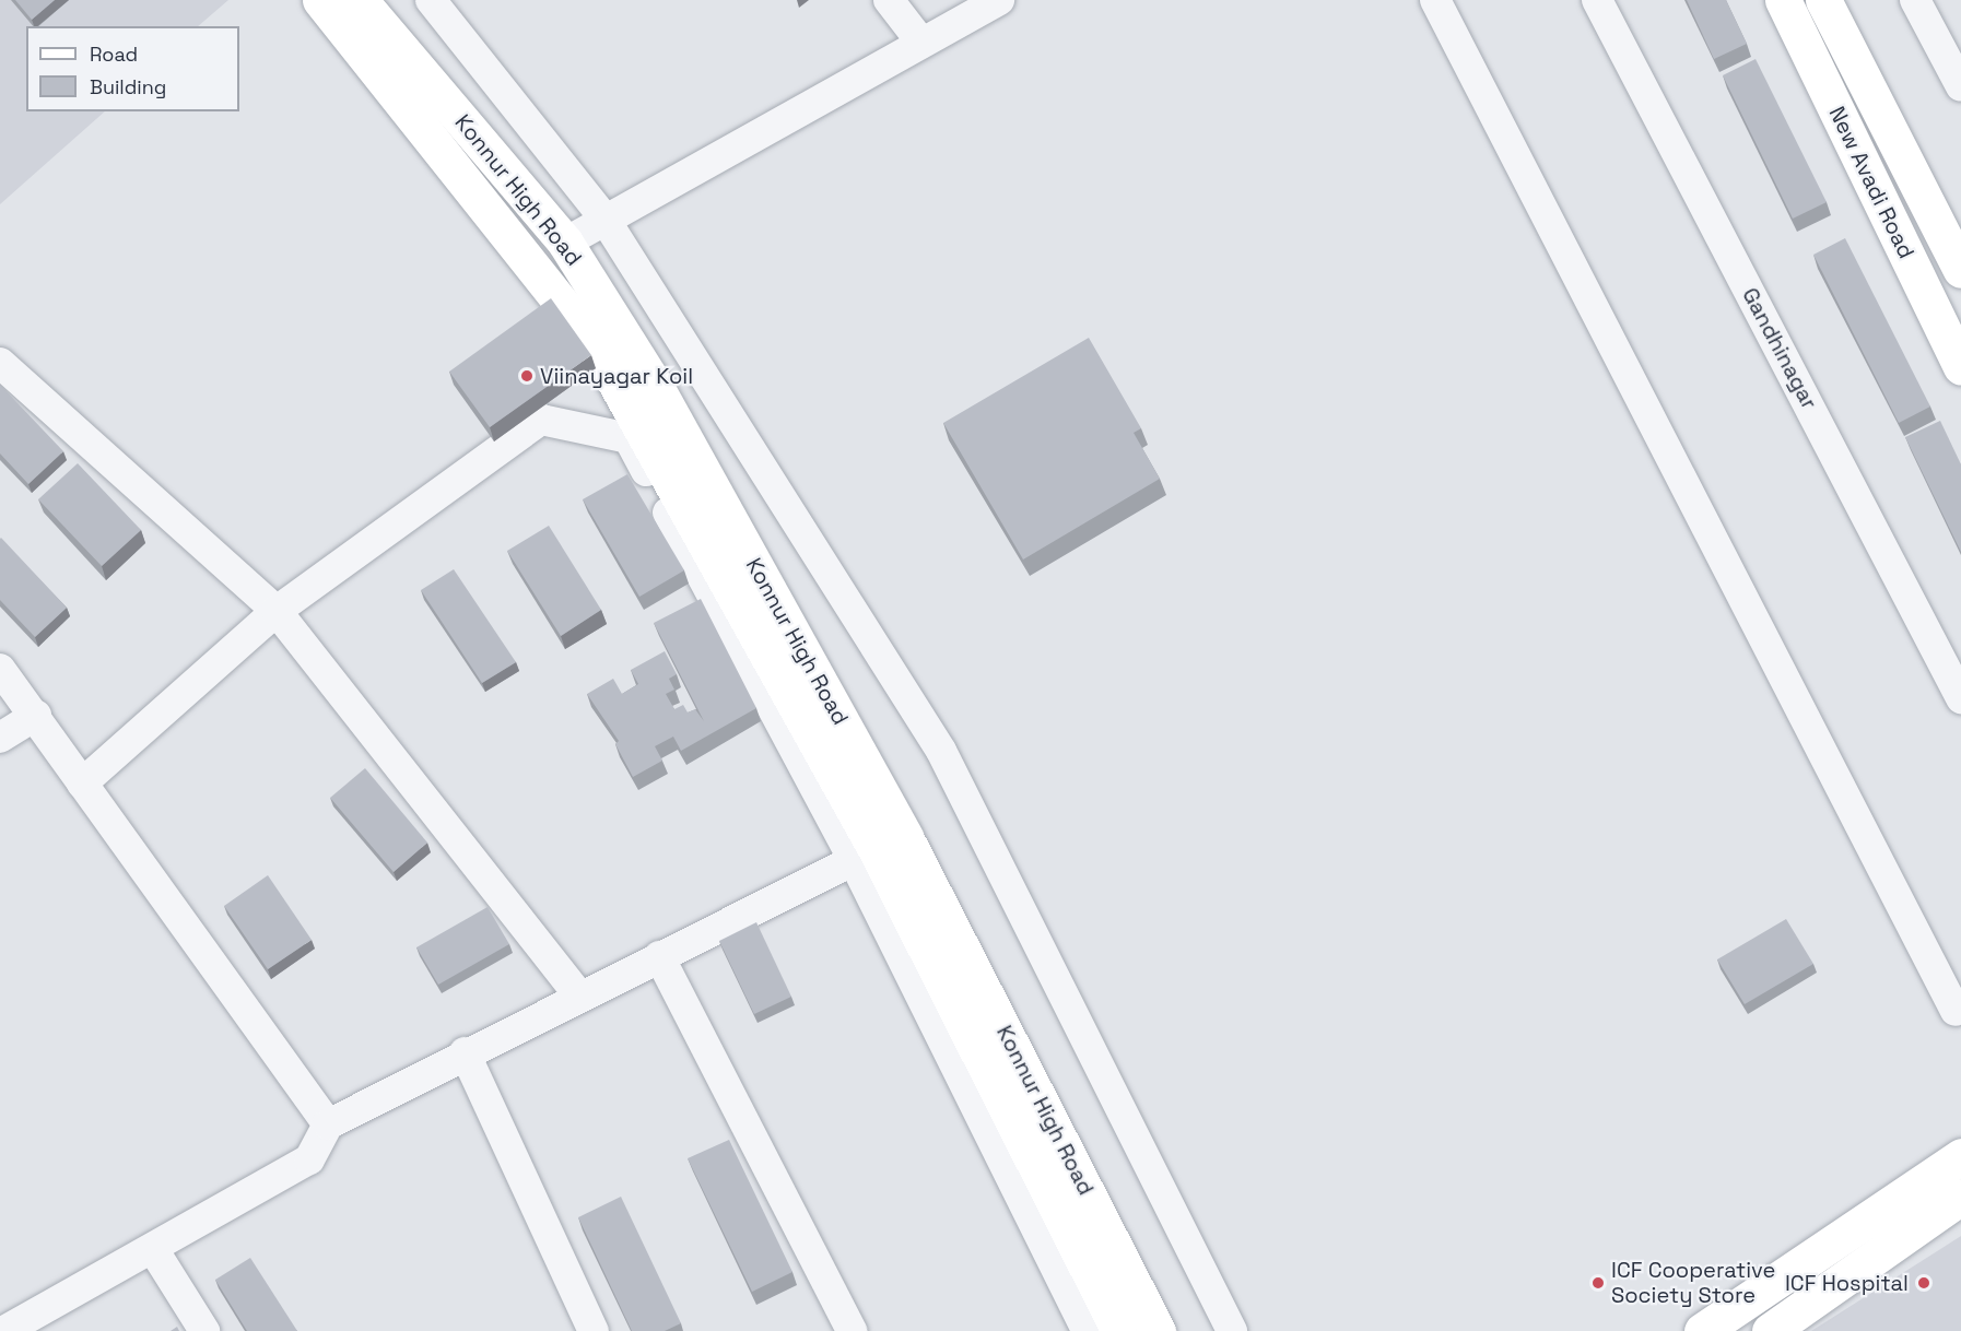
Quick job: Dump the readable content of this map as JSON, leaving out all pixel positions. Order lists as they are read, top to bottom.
{
  "streets": {
    "main road": ["New Avadi Road", "Konnur High Road"],
    "street": ["Gandhinagar"]
  },
  "places": ["Viinayagar Koil", "ICF Cooperative Society Store", "ICF Hospital"],
  "legend": ["Road", "Building"]
}
